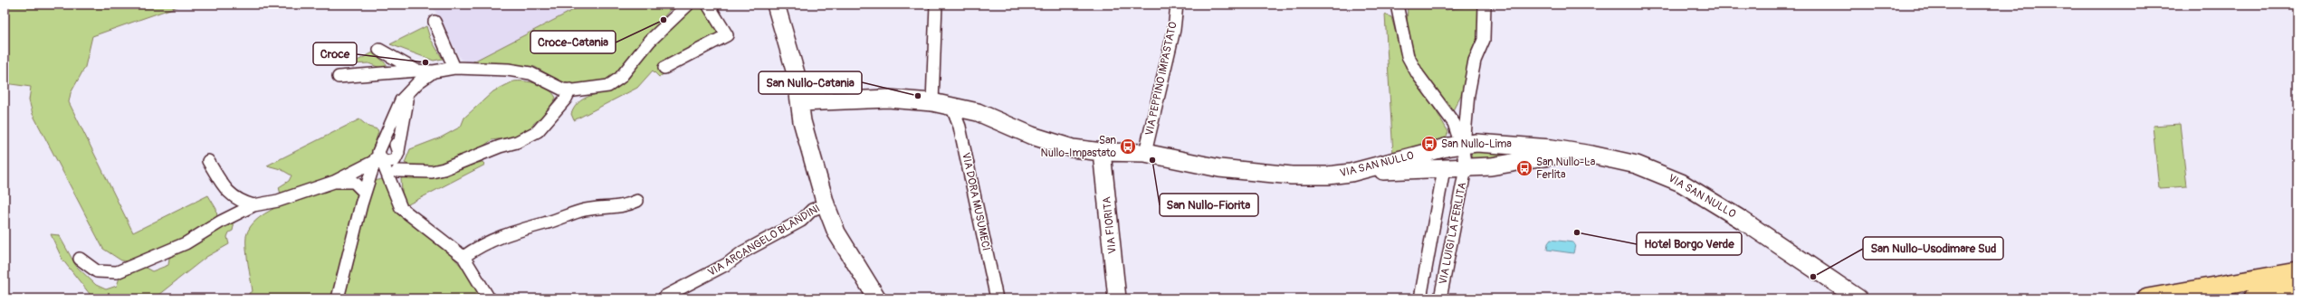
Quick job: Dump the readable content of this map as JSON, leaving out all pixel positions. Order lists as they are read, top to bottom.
{
  "streets": {
    "main road": ["VIA SAN NULLO", "VIA FIORITA"],
    "street": [
      "VIA PEPPINO IMPASTATO",
      "VIA DORA MUSUMECI",
      "VIA LUIGI LA FERLITA",
      "VIA ARCANGELO BLANDINI"
    ]
  },
  "crossings": [
    ["VIA PEPPINO IMPASTATO", "VIA SAN NULLO"],
    ["VIA SAN NULLO", "VIA DORA MUSUMECI"],
    ["VIA SAN NULLO", "VIA FIORITA"],
    ["VIA SAN NULLO", "VIA LUIGI LA FERLITA"]
  ],
  "places": {
    "other": [
      "Croce-Catania",
      "Croce",
      "San Nullo-Catania",
      "San Nullo-Fiorita",
      "Hotel Borgo Verde",
      "San Nullo-Usodimare Sud"
    ],
    "bus stop": ["San Nullo-Lima", "San Nullo-Impastato", "San Nullo-La Ferlita"]
  }
}
